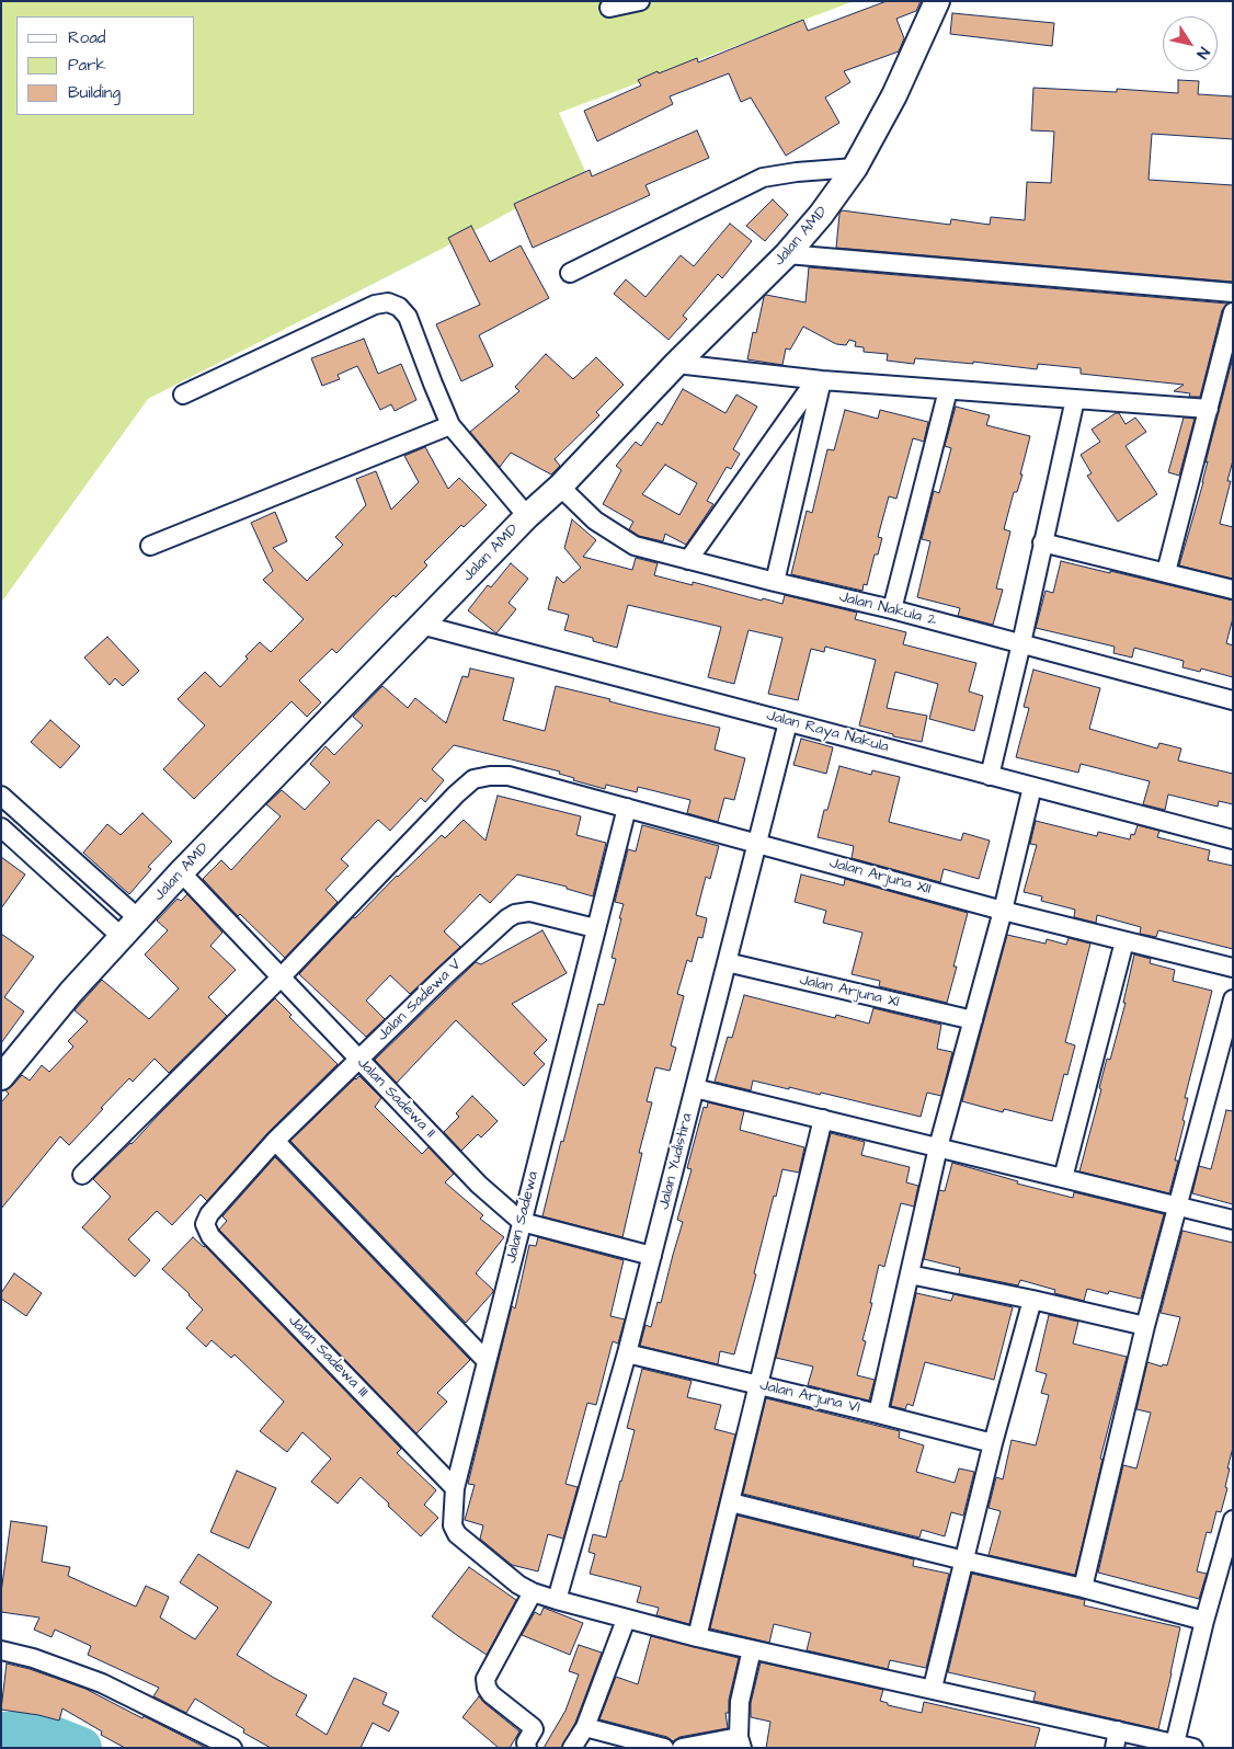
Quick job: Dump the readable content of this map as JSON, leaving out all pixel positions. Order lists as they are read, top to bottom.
{
  "streets": {
    "street": [
      "Jalan AMD",
      "Jalan Nakula 2",
      "Jalan Raya Nakula",
      "Jalan Arjuna XII",
      "Jalan Arjuna XI",
      "Jalan Sadewa V",
      "Jalan Sadewa II",
      "Jalan Yudistira",
      "Jalan Sadewa",
      "Jalan Sadewa III",
      "Jalan Arjuna VI"
    ]
  },
  "crossings": [
    ["Jalan AMD", "Jalan Nakula 2"],
    ["Jalan AMD", "Jalan Raya Nakula"],
    ["Jalan AMD", "Jalan Sadewa II"],
    ["Jalan Raya Nakula", "Jalan Yudistira"],
    ["Jalan Arjuna XII", "Jalan Sadewa II"],
    ["Jalan Arjuna XII", "Jalan Yudistira"],
    ["Jalan Arjuna XII", "Jalan Sadewa"],
    ["Jalan Arjuna XI", "Jalan Yudistira"],
    ["Jalan Sadewa V", "Jalan Sadewa II"],
    ["Jalan Sadewa V", "Jalan Sadewa"],
    ["Jalan Sadewa V", "Jalan Sadewa III"],
    ["Jalan Sadewa II", "Jalan Yudistira"],
    ["Jalan Sadewa II", "Jalan Sadewa"],
    ["Jalan Yudistira", "Jalan Sadewa"],
    ["Jalan Yudistira", "Jalan Arjuna VI"],
    ["Jalan Sadewa", "Jalan Sadewa III"]
  ],
  "legend": ["Road", "Park", "Building"],
  "north": "bottom right"
}
